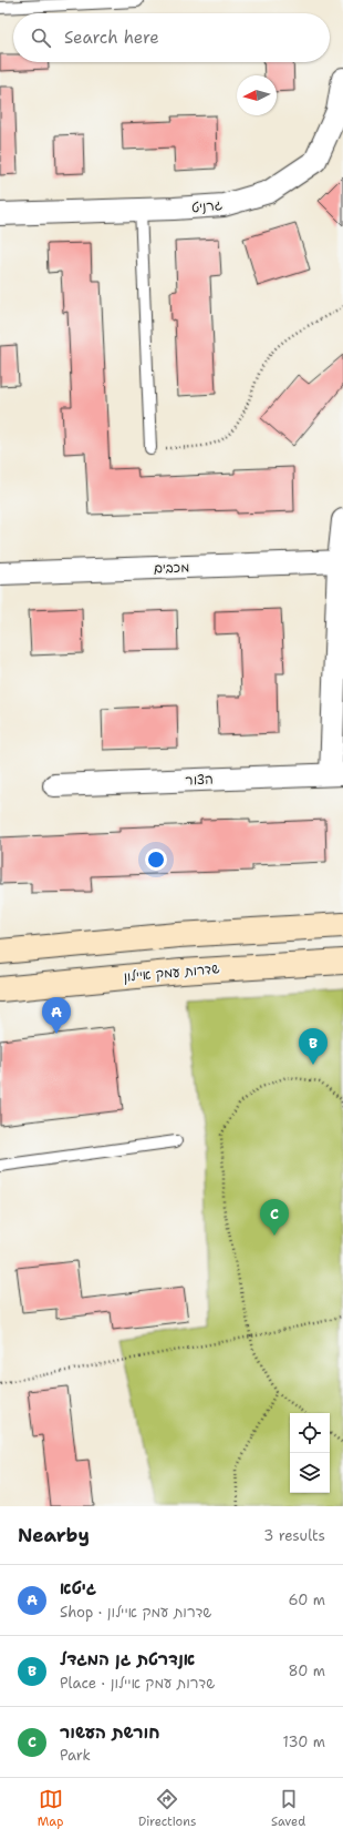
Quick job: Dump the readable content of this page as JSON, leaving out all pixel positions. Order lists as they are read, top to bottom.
{
  "streets": {
    "main road": ["שדרות עמק איילון"],
    "street": ["גרניט", "מכבים", "הצור"]
  },
  "north": "left",
  "page": {
    "search": "Search here",
    "pins": ["A", "B", "C"],
    "heading": ["Nearby", "3 results"],
    "list": [
      {
        "mark": "A",
        "name": "גיטא",
        "note": "Shop · שדרות עמק איילון",
        "value": "60 m"
      },
      {
        "mark": "B",
        "name": "אנדרטת גן המגדל",
        "note": "Place · שדרות עמק איילון",
        "value": "80 m"
      },
      {
        "mark": "C",
        "name": "חורשת העשור",
        "note": "Park",
        "value": "130 m"
      }
    ],
    "nav": ["Map", "Directions", "Saved"]
  }
}
